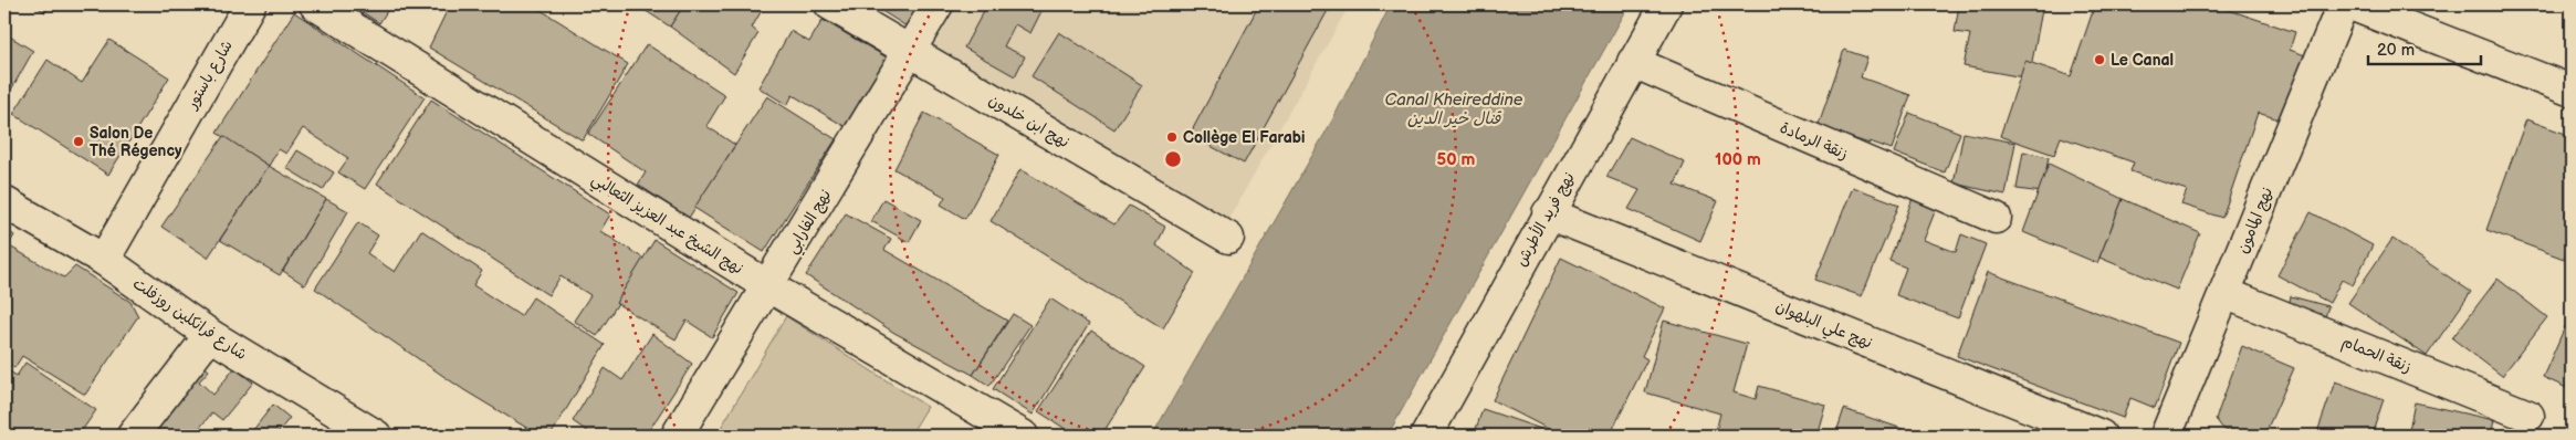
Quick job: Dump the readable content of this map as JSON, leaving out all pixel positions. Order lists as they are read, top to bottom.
{
  "streets": {
    "street": [
      "شارع باستور",
      "نهج ابن خلدون",
      "زنقة الرمادة",
      "نهج فريد الأطرش",
      "نهج المامون",
      "نهج الفارابي",
      "نهج الشيخ عبد العزيز الثعالبي",
      "شارع فرانكلين روزفلت",
      "نهج علي البلهوان",
      "زنقة الحمام"
    ]
  },
  "crossings": [
    ["شارع باستور", "شارع فرانكلين روزفلت"],
    ["نهج ابن خلدون", "نهج الفارابي"],
    ["زنقة الرمادة", "نهج فريد الأطرش"],
    ["نهج فريد الأطرش", "نهج علي البلهوان"],
    ["نهج المامون", "زنقة الحمام"],
    ["نهج الفارابي", "نهج الشيخ عبد العزيز الثعالبي"]
  ],
  "water": ["Canal Kheireddine قنال خير الدين"],
  "places": ["Le Canal", "Collège El Farabi", "Salon De Thé Régency"],
  "scale_bar": "20 m",
  "rings": ["50 m", "100 m"]
}
